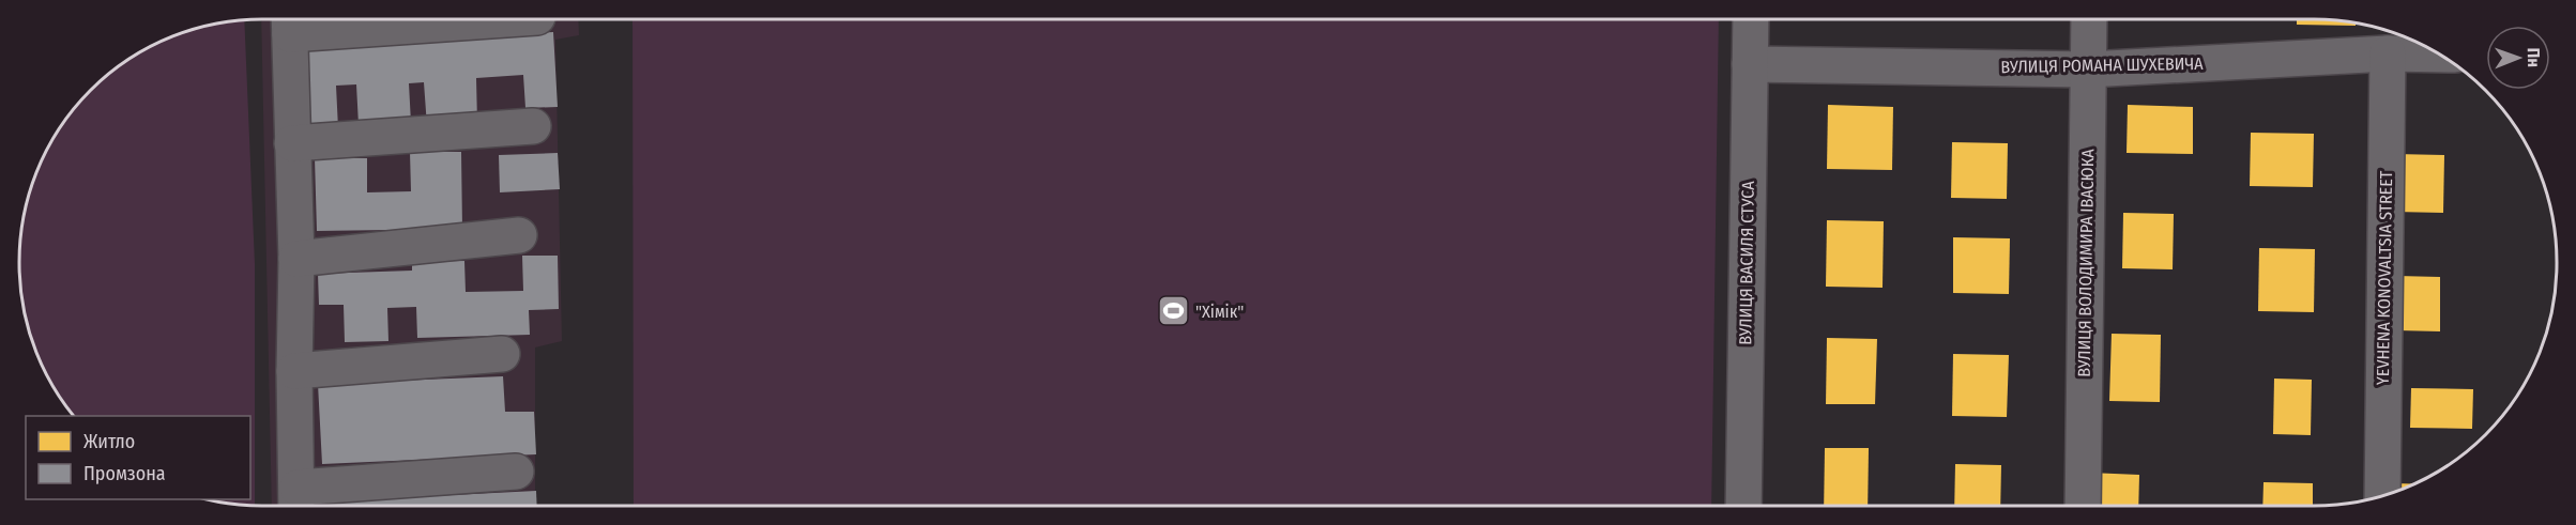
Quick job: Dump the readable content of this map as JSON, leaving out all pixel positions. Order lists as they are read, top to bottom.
{
  "streets": {
    "street": [
      "ВУЛИЦЯ РОМАНА ШУХЕВИЧА",
      "ВУЛИЦЯ ВАСИЛЯ СТУСА",
      "ВУЛИЦЯ ВОЛОДИМИРА ІВАСЮКА",
      "YEVHENA KONOVALTSIA STREET"
    ]
  },
  "crossings": [
    ["ВУЛИЦЯ РОМАНА ШУХЕВИЧА", "ВУЛИЦЯ ВАСИЛЯ СТУСА"],
    ["ВУЛИЦЯ РОМАНА ШУХЕВИЧА", "ВУЛИЦЯ ВОЛОДИМИРА ІВАСЮКА"],
    ["ВУЛИЦЯ РОМАНА ШУХЕВИЧА", "YEVHENA KONOVALTSIA STREET"]
  ],
  "places": {
    "sports": ["\"Хімік\""]
  },
  "legend": ["Житло", "Промзона"],
  "north": "right"
}
